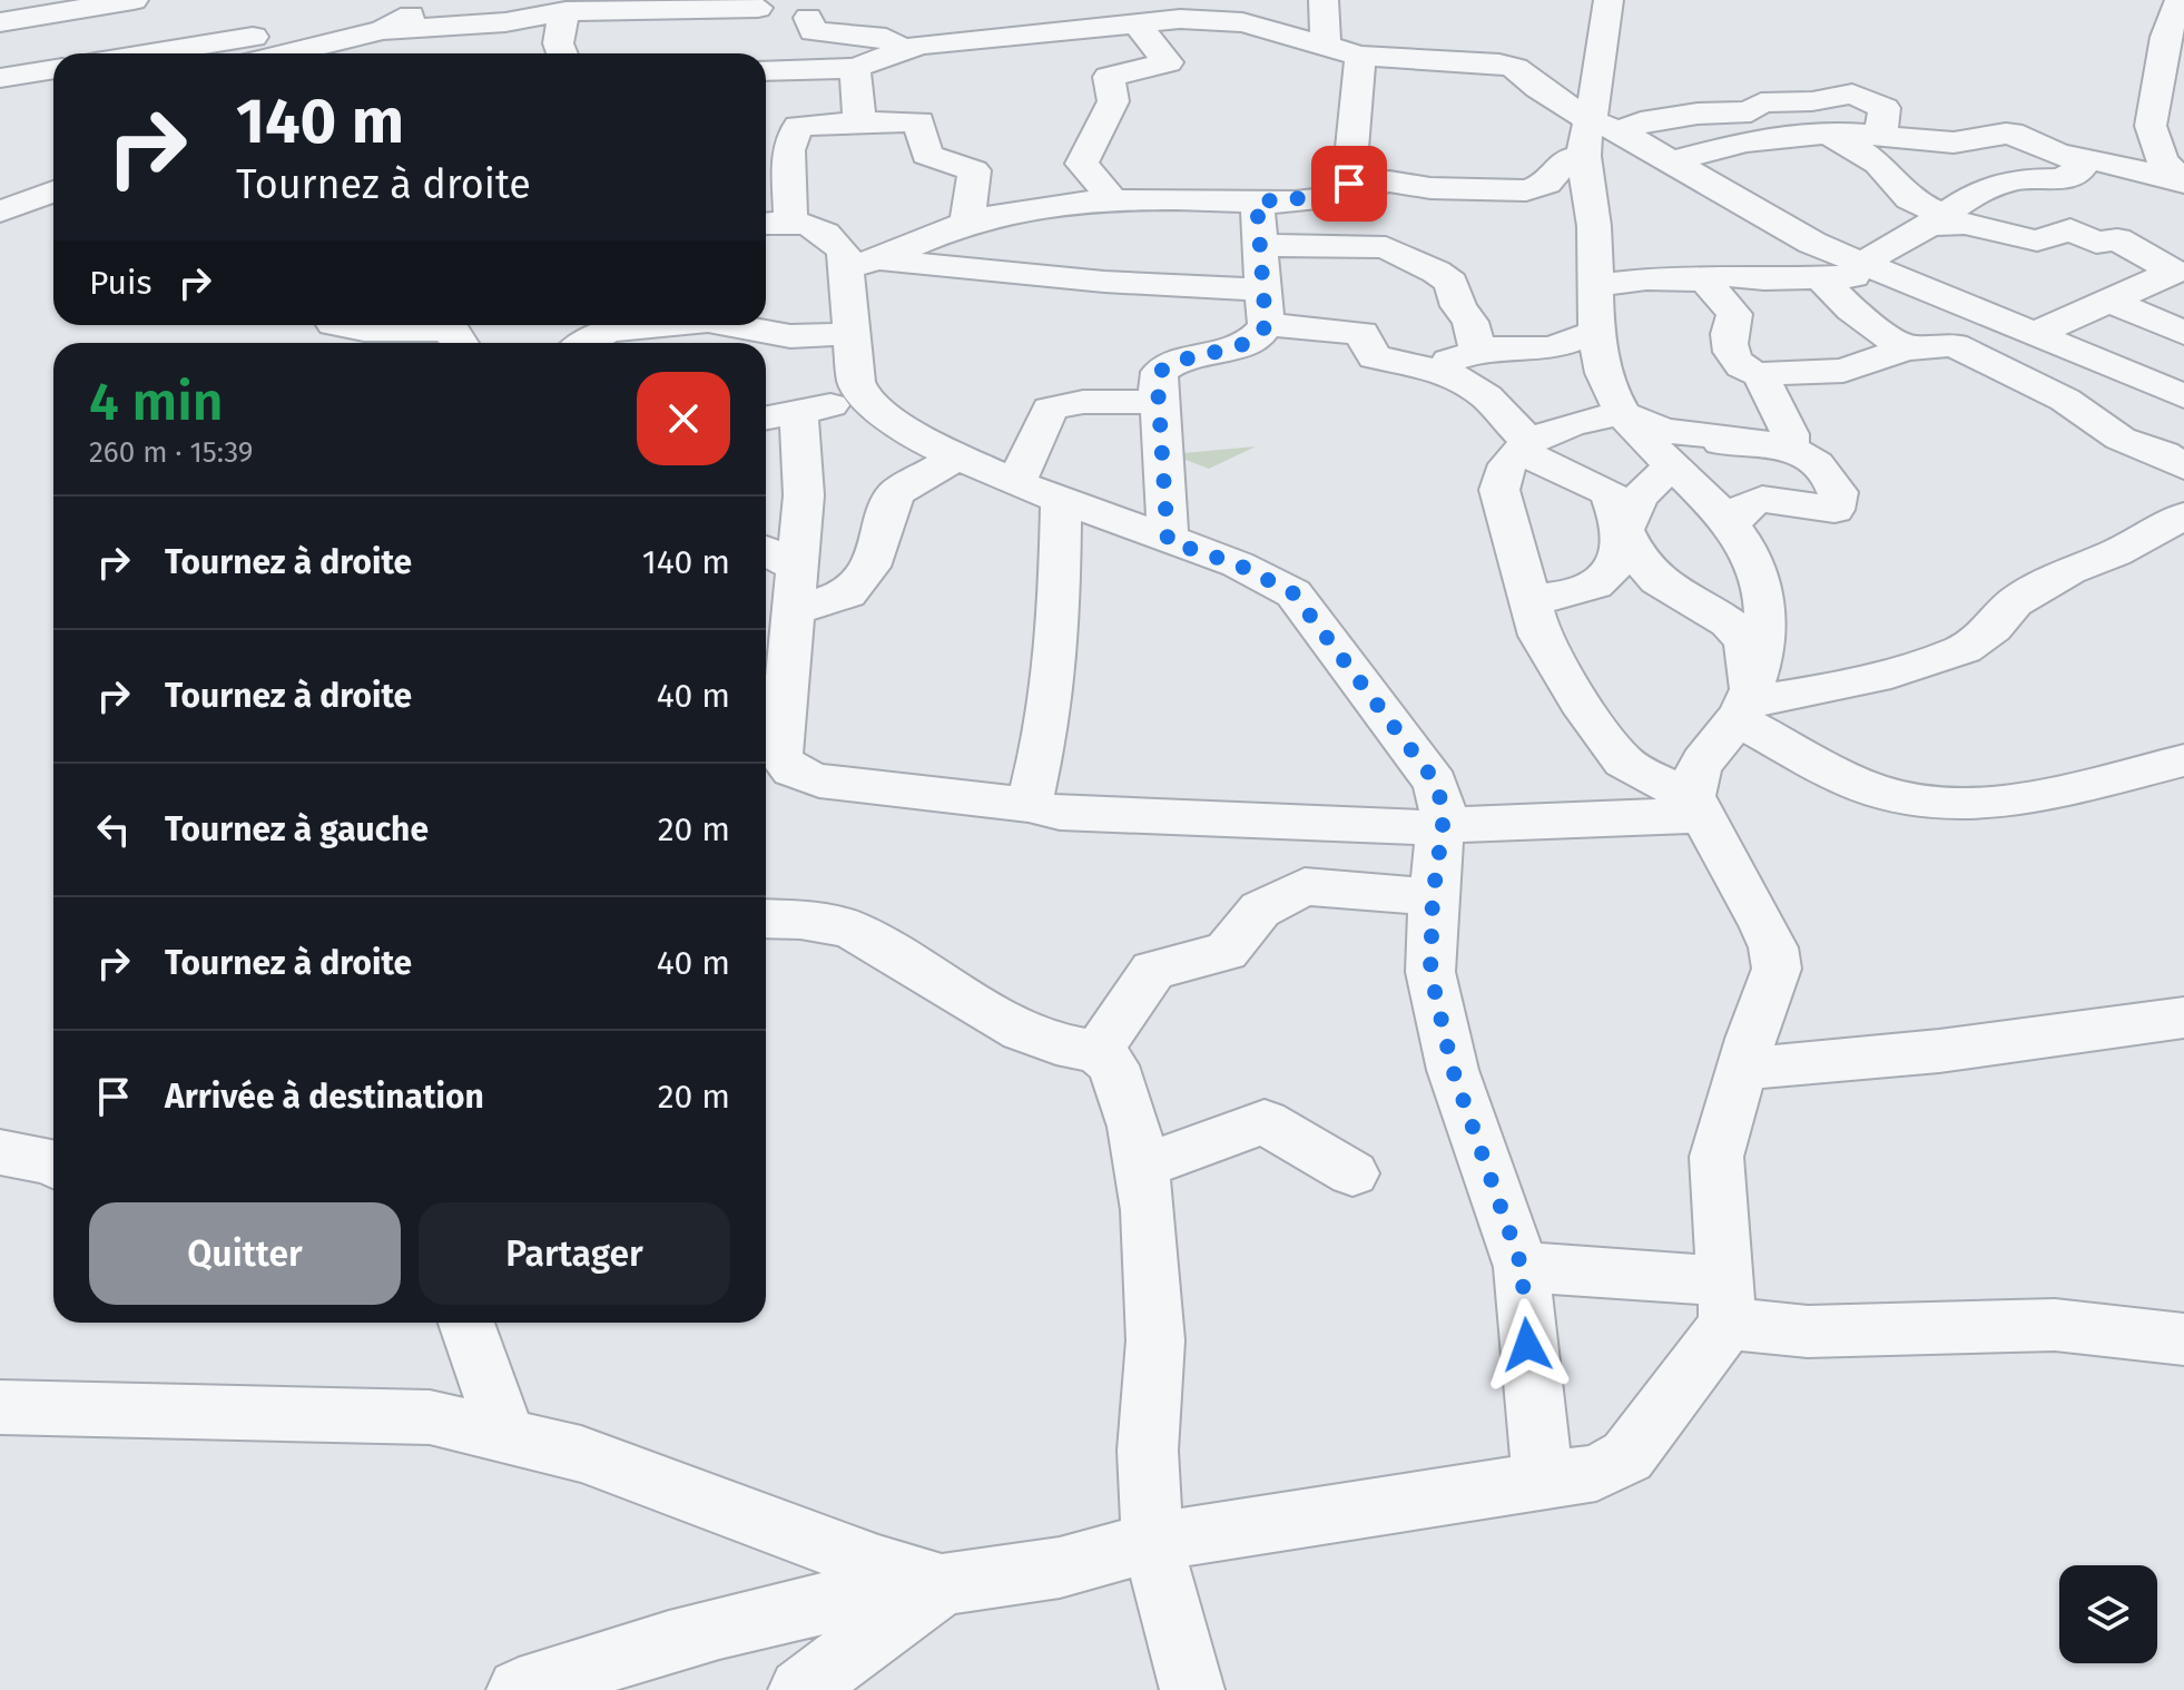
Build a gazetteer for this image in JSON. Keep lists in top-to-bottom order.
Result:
{
  "page": {
    "turn": ["140 m", "Tournez à droite"],
    "then": "Puis",
    "heading": ["4 min", "260 m · 15:39"],
    "list": [
      {
        "name": "Tournez à droite",
        "value": "140 m"
      },
      {
        "name": "Tournez à droite",
        "value": "40 m"
      },
      {
        "name": "Tournez à gauche",
        "value": "20 m"
      },
      {
        "name": "Tournez à droite",
        "value": "40 m"
      },
      {
        "name": "Arrivée à destination",
        "value": "20 m"
      }
    ],
    "buttons": ["Quitter", "Partager"]
  }
}
